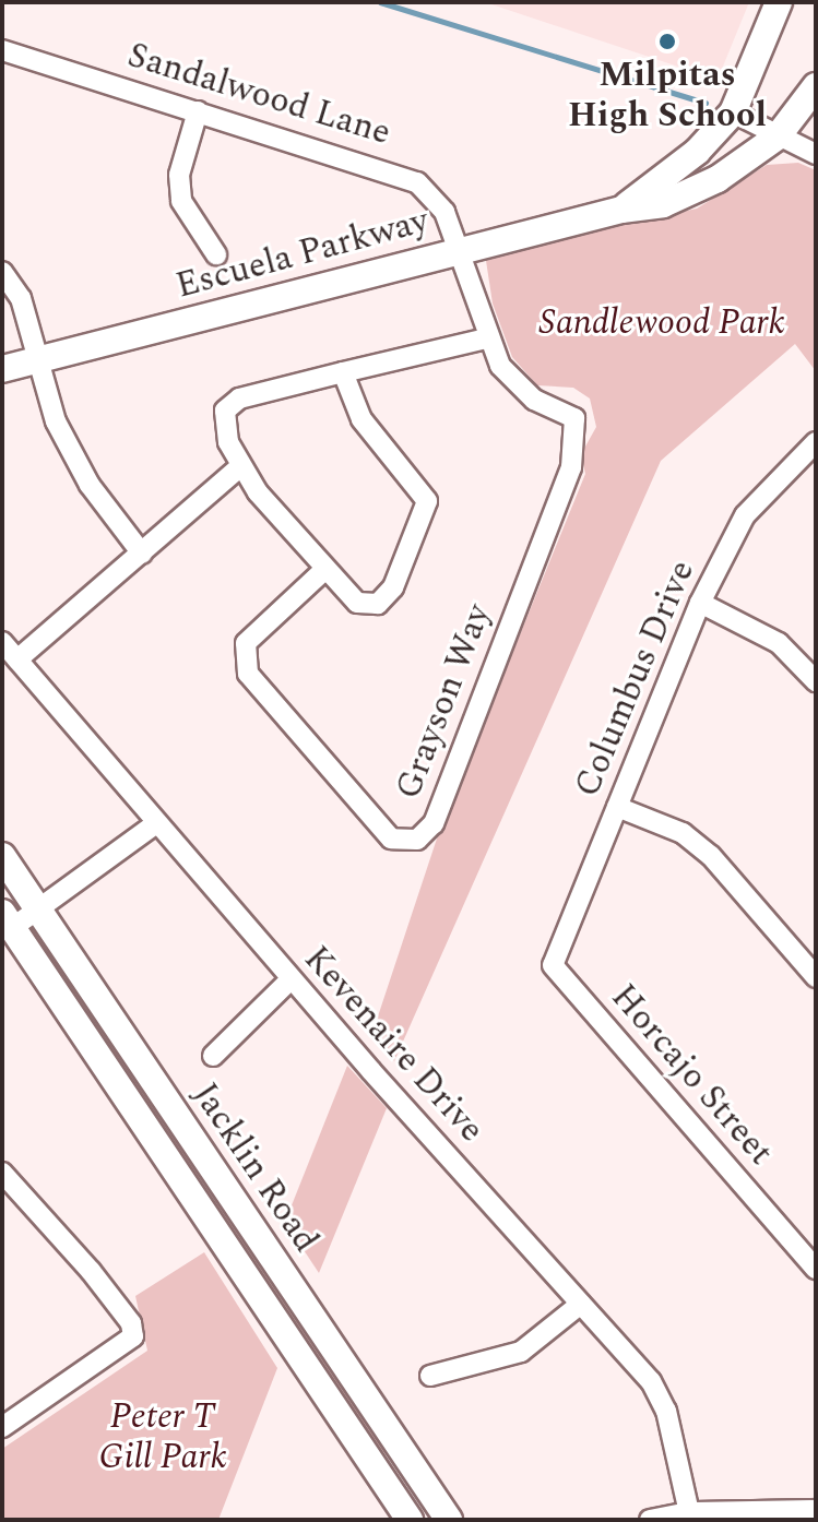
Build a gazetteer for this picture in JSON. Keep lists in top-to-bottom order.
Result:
{
  "streets": {
    "main road": ["Escuela Parkway", "Jacklin Road"],
    "street": [
      "Sandalwood Lane",
      "Columbus Drive",
      "Grayson Way",
      "Kevenaire Drive",
      "Horcajo Street"
    ]
  },
  "crossings": [
    ["Sandalwood Lane", "Escuela Parkway"],
    ["Sandalwood Lane", "Grayson Way"],
    ["Columbus Drive", "Horcajo Street"]
  ],
  "parks": ["Sandlewood Park", "Peter T Gill Park"],
  "places": ["Milpitas High School"]
}
